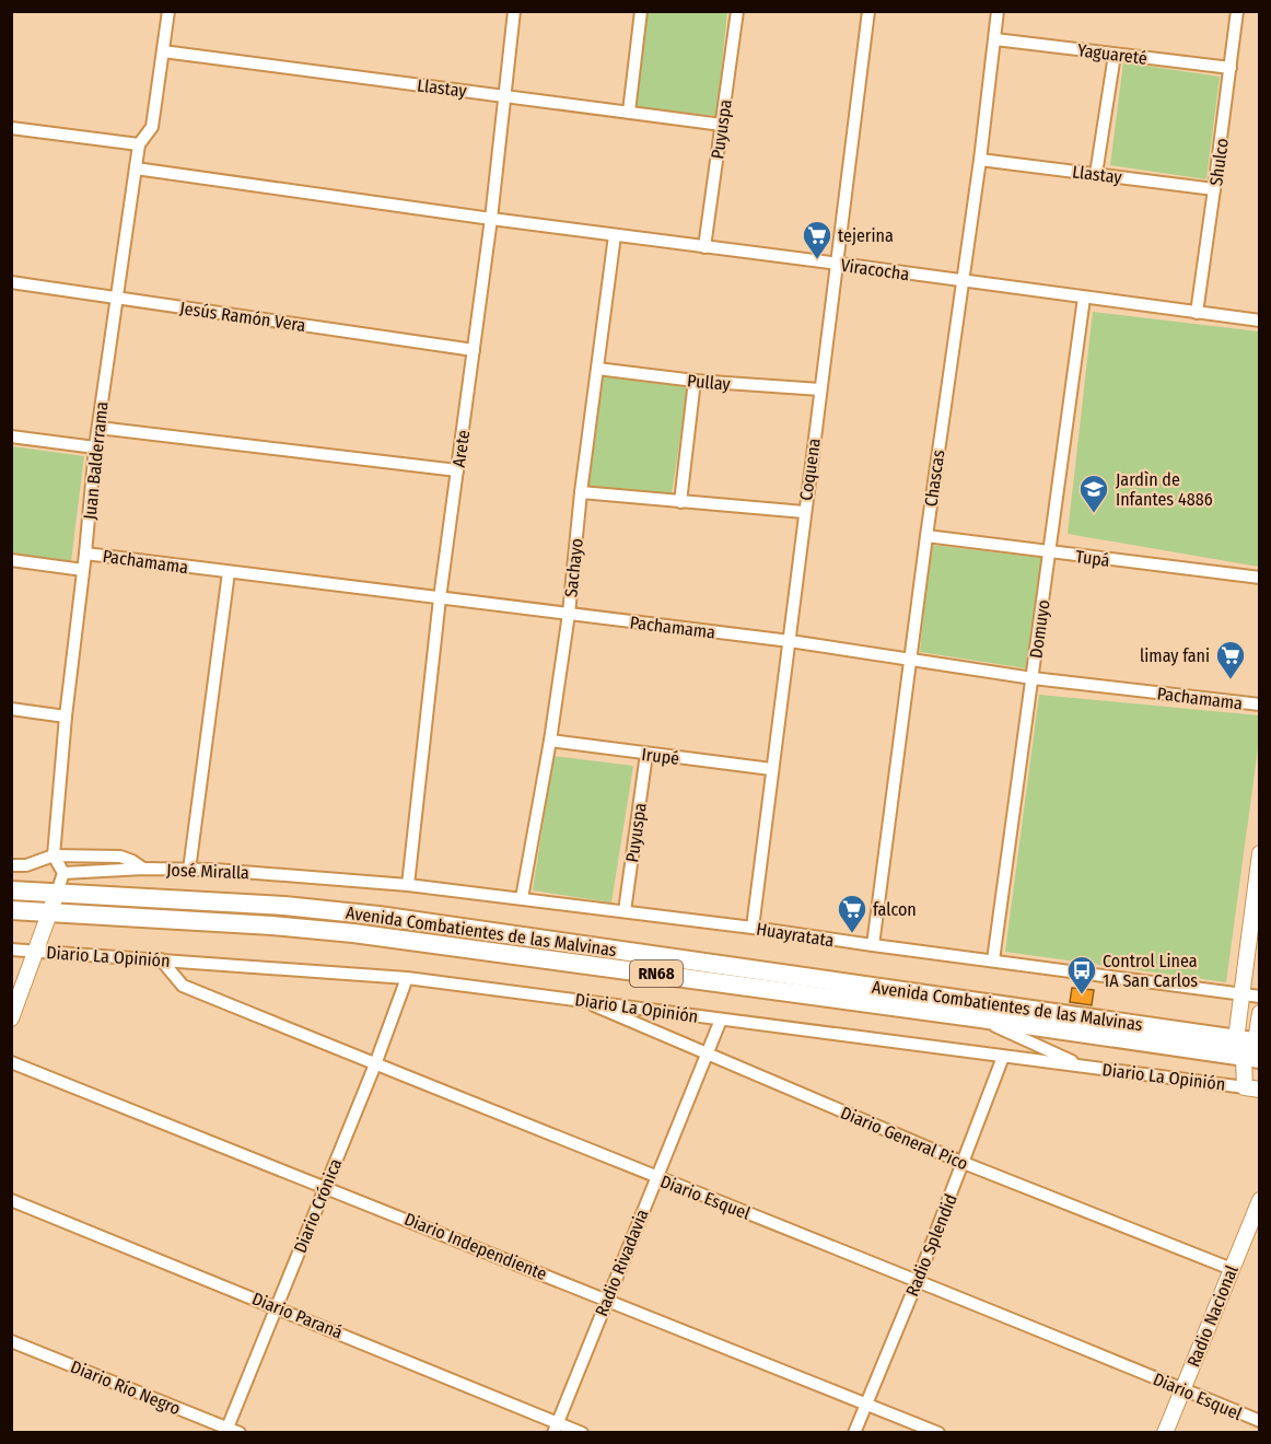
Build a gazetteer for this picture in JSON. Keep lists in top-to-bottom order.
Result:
{
  "streets": {
    "main road": ["Avenida Combatientes de las Malvinas", "RN68"],
    "street": [
      "Yaguareté",
      "Llastay",
      "Puyuspa",
      "Shulco",
      "Viracocha",
      "Jesús Ramón Vera",
      "Pullay",
      "Arete",
      "Juan Balderrama",
      "Coquena",
      "Chascas",
      "Tupá",
      "Pachamama",
      "Sachayo",
      "Domuyo",
      "Irupé",
      "José Miralla",
      "Huayratata",
      "Diario La Opinión",
      "Diario General Pico",
      "Diario Esquel",
      "Diario Crónica",
      "Radio Splendid",
      "Diario Independiente",
      "Radio Rivadavia",
      "Diario Paraná",
      "Radio Nacional",
      "Diario Río Negro"
    ]
  },
  "crossings": [
    ["Yaguareté", "Shulco"],
    ["Yaguareté", "Chascas"],
    ["Llastay", "Puyuspa"],
    ["Llastay", "Shulco"],
    ["Llastay", "Arete"],
    ["Llastay", "Juan Balderrama"],
    ["Llastay", "Chascas"],
    ["Puyuspa", "Viracocha"],
    ["Puyuspa", "Irupé"],
    ["Puyuspa", "Huayratata"],
    ["Shulco", "Viracocha"],
    ["Viracocha", "Arete"],
    ["Viracocha", "Juan Balderrama"],
    ["Viracocha", "Coquena"],
    ["Viracocha", "Chascas"],
    ["Viracocha", "Sachayo"],
    ["Viracocha", "Domuyo"],
    ["Jesús Ramón Vera", "Arete"],
    ["Jesús Ramón Vera", "Juan Balderrama"],
    ["Pullay", "Coquena"],
    ["Pullay", "Sachayo"],
    ["Arete", "Pachamama"],
    ["Arete", "José Miralla"],
    ["Arete", "Huayratata"],
    ["Juan Balderrama", "Pachamama"],
    ["Juan Balderrama", "José Miralla"],
    ["Coquena", "Pachamama"],
    ["Coquena", "Irupé"],
    ["Coquena", "Huayratata"],
    ["Chascas", "Tupá"],
    ["Chascas", "Pachamama"],
    ["Chascas", "Huayratata"],
    ["Tupá", "Domuyo"],
    ["Pachamama", "Sachayo"],
    ["Pachamama", "Domuyo"],
    ["Sachayo", "Irupé"],
    ["Sachayo", "Huayratata"],
    ["Domuyo", "Huayratata"],
    ["José Miralla", "Huayratata"],
    ["Diario La Opinión", "Diario General Pico"],
    ["Diario La Opinión", "Diario Esquel"],
    ["Diario La Opinión", "Diario Crónica"],
    ["Diario La Opinión", "Radio Splendid"],
    ["Diario La Opinión", "Radio Rivadavia"],
    ["Diario General Pico", "Radio Splendid"],
    ["Diario General Pico", "Radio Rivadavia"],
    ["Diario General Pico", "Radio Nacional"],
    ["Diario Esquel", "Diario Crónica"],
    ["Diario Esquel", "Radio Splendid"],
    ["Diario Esquel", "Radio Rivadavia"],
    ["Diario Esquel", "Radio Nacional"],
    ["Diario Crónica", "Diario Independiente"],
    ["Diario Crónica", "Diario Paraná"],
    ["Diario Crónica", "Diario Río Negro"],
    ["Radio Splendid", "Diario Independiente"],
    ["Diario Independiente", "Radio Rivadavia"],
    ["Radio Rivadavia", "Diario Paraná"]
  ],
  "places": {
    "supermarket": ["tejerina", "limay fani", "falcon"],
    "school or university": ["Jardìn de Infantes 4886"],
    "bus stop": ["Control Linea 1A San Carlos"]
  }
}
